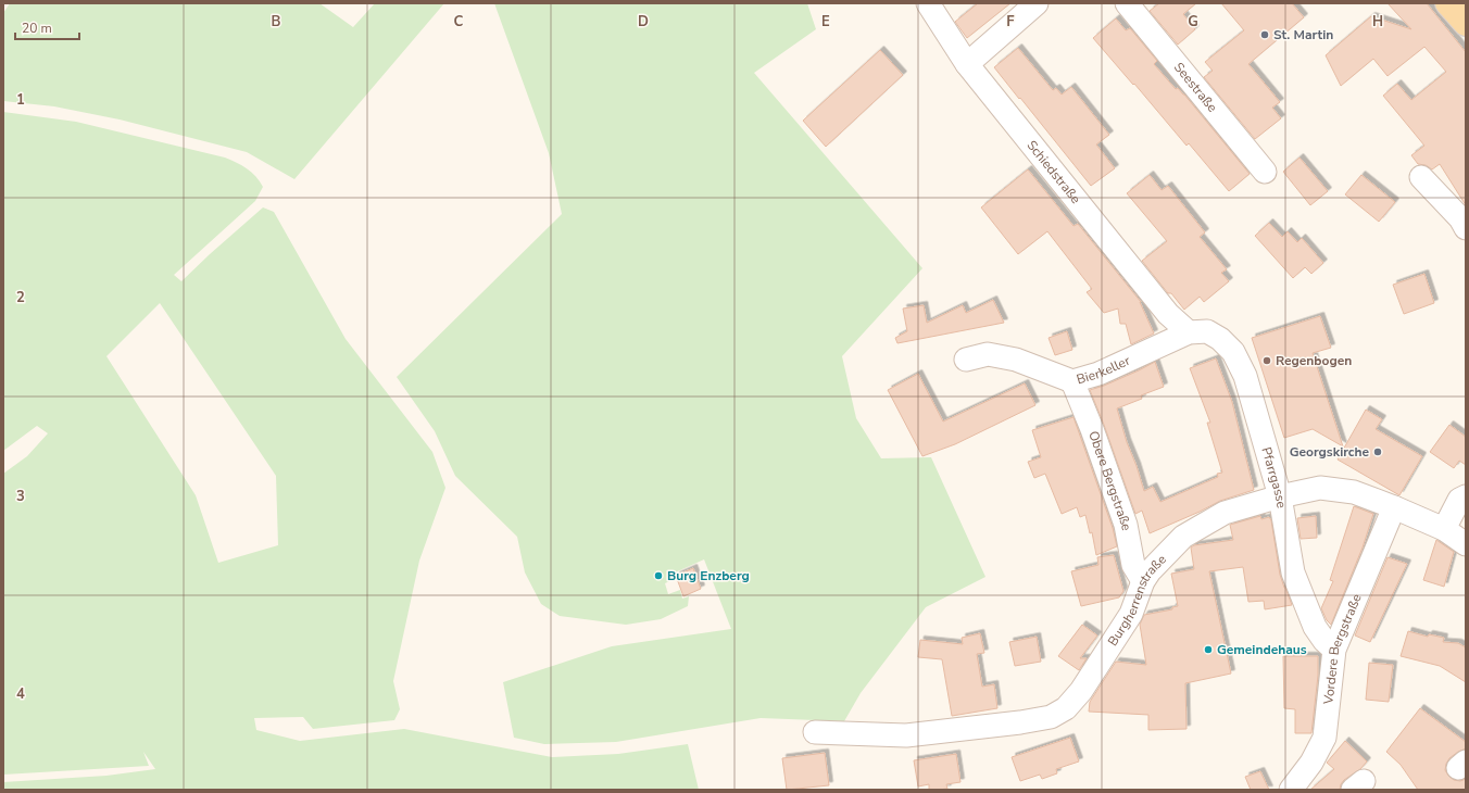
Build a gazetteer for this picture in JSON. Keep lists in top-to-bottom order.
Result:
{
  "streets": {
    "street": [
      "Seestraße",
      "Schiedstraße",
      "Bierkeller",
      "Pfarrgasse",
      "Obere Bergstraße",
      "Burgherrenstraße",
      "Vordere Bergstraße"
    ]
  },
  "crossings": [
    ["Schiedstraße", "Bierkeller"],
    ["Schiedstraße", "Pfarrgasse"],
    ["Bierkeller", "Pfarrgasse"],
    ["Bierkeller", "Obere Bergstraße"],
    ["Pfarrgasse", "Burgherrenstraße"],
    ["Pfarrgasse", "Vordere Bergstraße"],
    ["Obere Bergstraße", "Burgherrenstraße"],
    ["Burgherrenstraße", "Vordere Bergstraße"]
  ],
  "places": [
    "St. Martin",
    "Regenbogen",
    "Georgskirche",
    "Burg Enzberg",
    "Gemeindehaus"
  ],
  "scale_bar": "20 m",
  "grid": {
    "columns": [
      "B",
      "C",
      "D",
      "E",
      "F",
      "G",
      "H"
    ],
    "rows": [
      "1",
      "2",
      "3",
      "4"
    ]
  }
}
